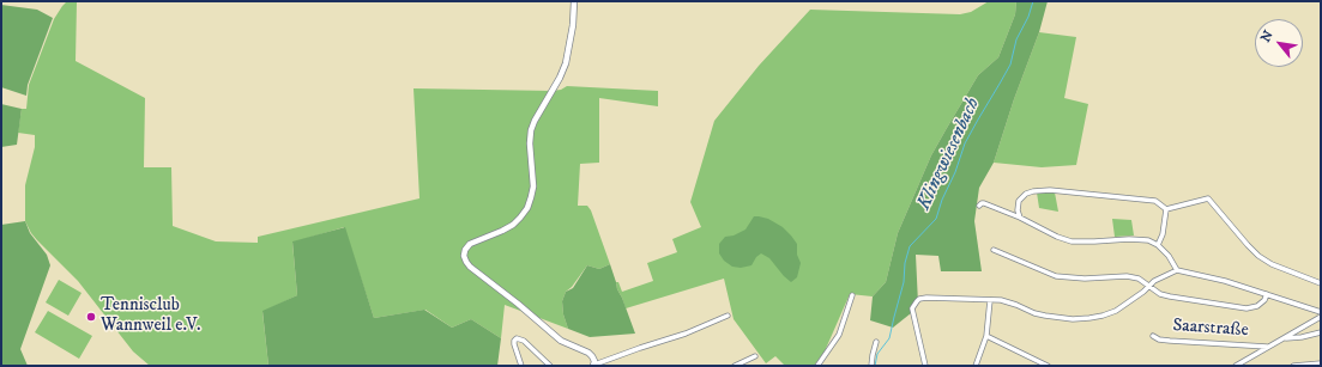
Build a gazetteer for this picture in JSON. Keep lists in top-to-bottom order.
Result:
{
  "streets": {
    "street": ["Saarstraße"]
  },
  "water": ["Klingwiesenbach"],
  "places": ["Tennisclub Wannweil e.V."],
  "north": "top left"
}
